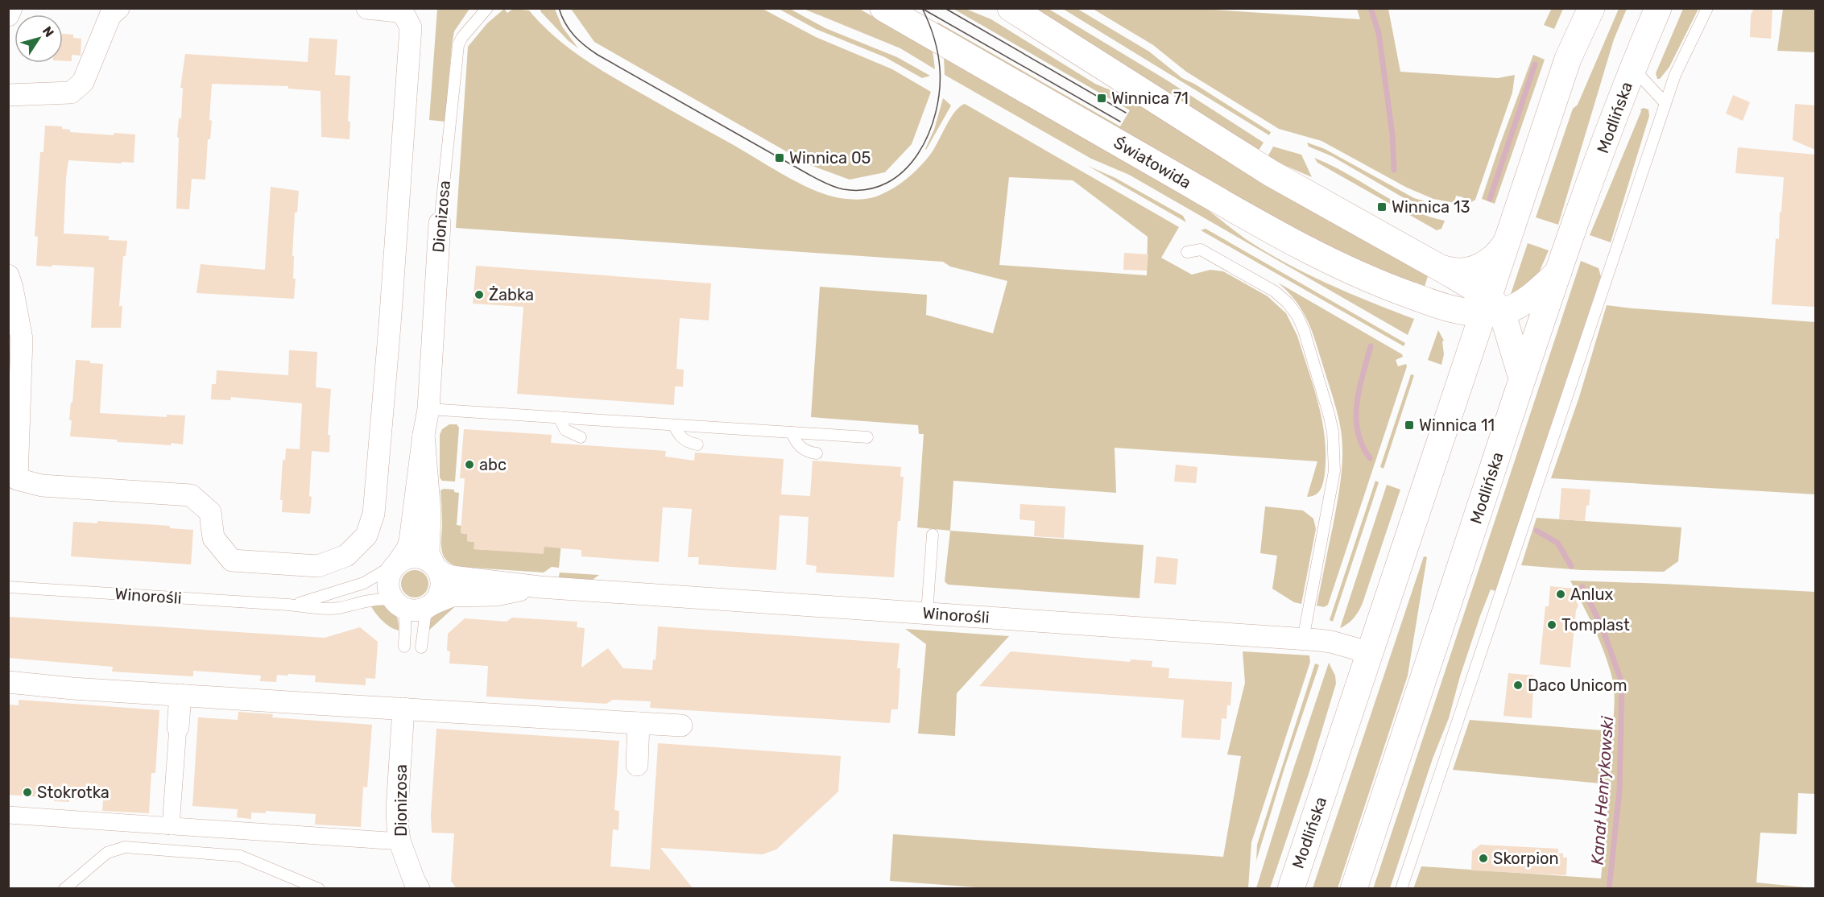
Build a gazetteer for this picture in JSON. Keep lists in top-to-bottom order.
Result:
{
  "streets": {
    "main road": ["Modlińska", "Światowida"],
    "street": ["Dionizosa", "Winorośli"]
  },
  "crossings": [
    ["Modlińska", "Światowida"],
    ["Modlińska", "Winorośli"],
    ["Dionizosa", "Winorośli"]
  ],
  "water": ["Kanał Henrykowski"],
  "places": {
    "transit": [
      "Winnica 71",
      "Winnica 05",
      "Winnica 13",
      "Winnica 11"
    ],
    "other": [
      "Żabka",
      "abc",
      "Anlux",
      "Tomplast",
      "Daco Unicom",
      "Stokrotka",
      "Skorpion"
    ]
  },
  "north": "top right"
}
